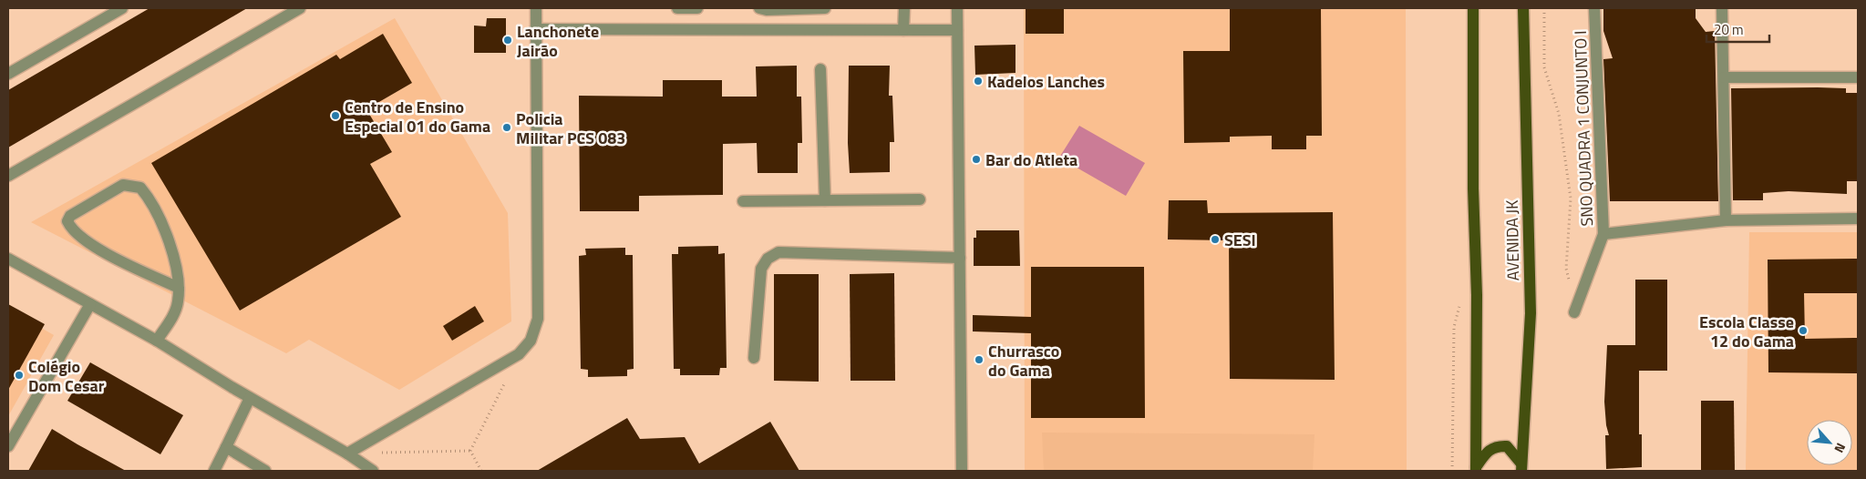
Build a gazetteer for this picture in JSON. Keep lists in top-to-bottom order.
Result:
{
  "streets": {
    "main road": ["AVENIDA JK"],
    "street": ["SNO QUADRA 1 CONJUNTO I"]
  },
  "places": [
    "Lanchonete Jairão",
    "Kadelos Lanches",
    "Centro de Ensino Especial 01 do Gama",
    "Policia Militar PCS 083",
    "Bar do Atleta",
    "SESI",
    "Escola Classe 12 do Gama",
    "Churrasco do Gama",
    "Colégio Dom Cesar"
  ],
  "scale_bar": "20 m",
  "north": "bottom right"
}
